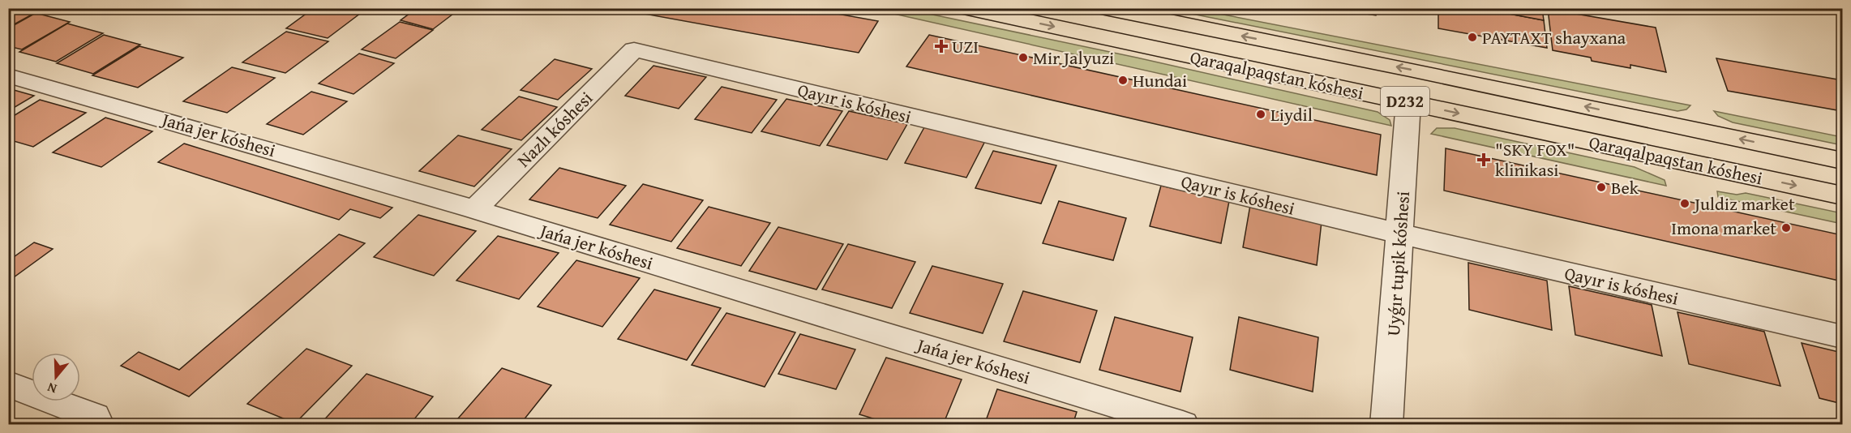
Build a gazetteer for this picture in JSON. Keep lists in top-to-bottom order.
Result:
{
  "streets": {
    "main road": ["Qaraqalpaqstan kóshesi", "D232"],
    "street": [
      "Qayır is kóshesi",
      "Nazlı kóshesi",
      "Jańa jer kóshesi",
      "Uyǵır tupik kóshesi"
    ]
  },
  "crossings": [
    ["Qaraqalpaqstan kóshesi", "Uyǵır tupik kóshesi"],
    ["Qayır is kóshesi", "Nazlı kóshesi"],
    ["Qayır is kóshesi", "Uyǵır tupik kóshesi"],
    ["Nazlı kóshesi", "Jańa jer kóshesi"]
  ],
  "places": {
    "other": [
      "PAYTAXT shayxana",
      "Mir Jalyuzi",
      "Hundai",
      "Liydil",
      "Bek",
      "Juldiz market",
      "Imona market"
    ],
    "health": ["UZI", "\"SKY FOX\" klinikasi"]
  },
  "north": "bottom"
}
